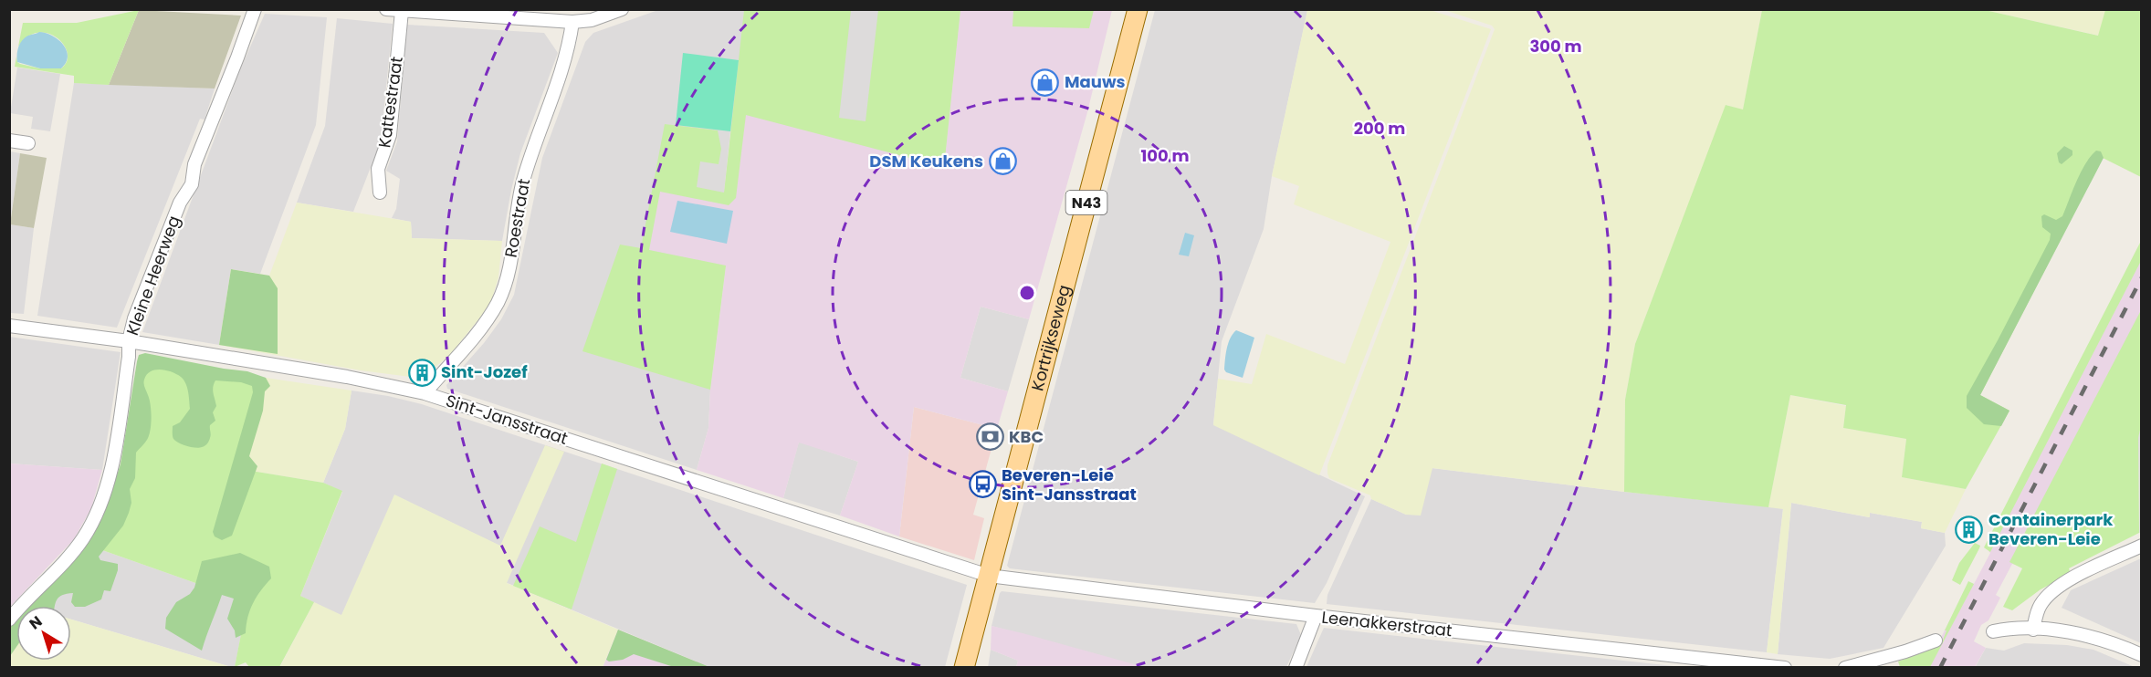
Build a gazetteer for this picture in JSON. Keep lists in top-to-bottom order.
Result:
{
  "streets": {
    "main road": ["N43", "Kortrijkseweg"],
    "street": [
      "Kattestraat",
      "Roestraat",
      "Kleine Heerweg",
      "Sint-Jansstraat",
      "Leenakkerstraat"
    ]
  },
  "crossings": [
    ["Roestraat", "Sint-Jansstraat"],
    ["Kleine Heerweg", "Sint-Jansstraat"],
    ["Kortrijkseweg", "Sint-Jansstraat"],
    ["Kortrijkseweg", "Leenakkerstraat"],
    ["Sint-Jansstraat", "Leenakkerstraat"]
  ],
  "places": {
    "shop": ["Mauws", "DSM Keukens"],
    "building": ["Sint-Jozef", "Containerpark Beveren-Leie"],
    "bank": ["KBC"],
    "bus stop": ["Beveren-Leie Sint-Jansstraat"]
  },
  "north": "top left",
  "rings": ["300 m", "200 m", "100 m"]
}
